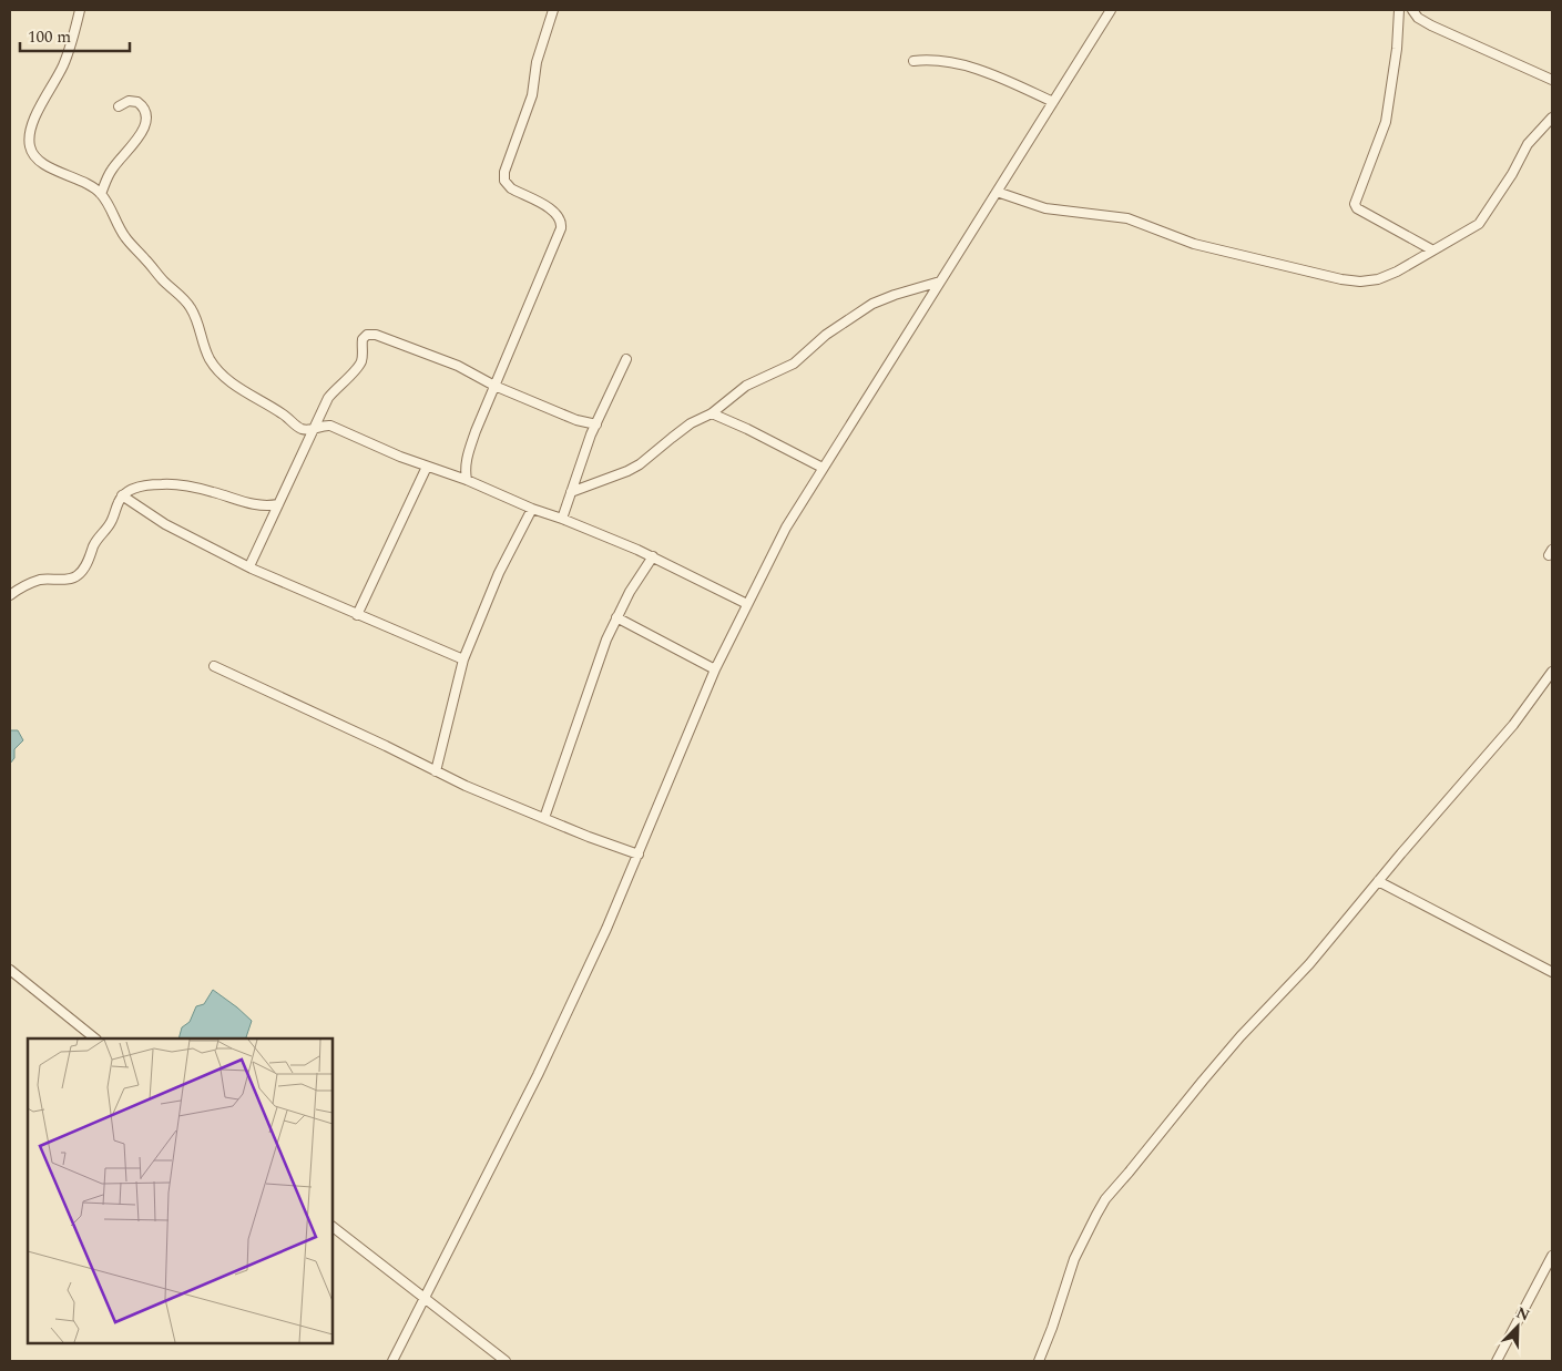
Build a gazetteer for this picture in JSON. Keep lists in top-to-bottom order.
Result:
{
  "scale_bar": "100 m",
  "north": "top right"
}
